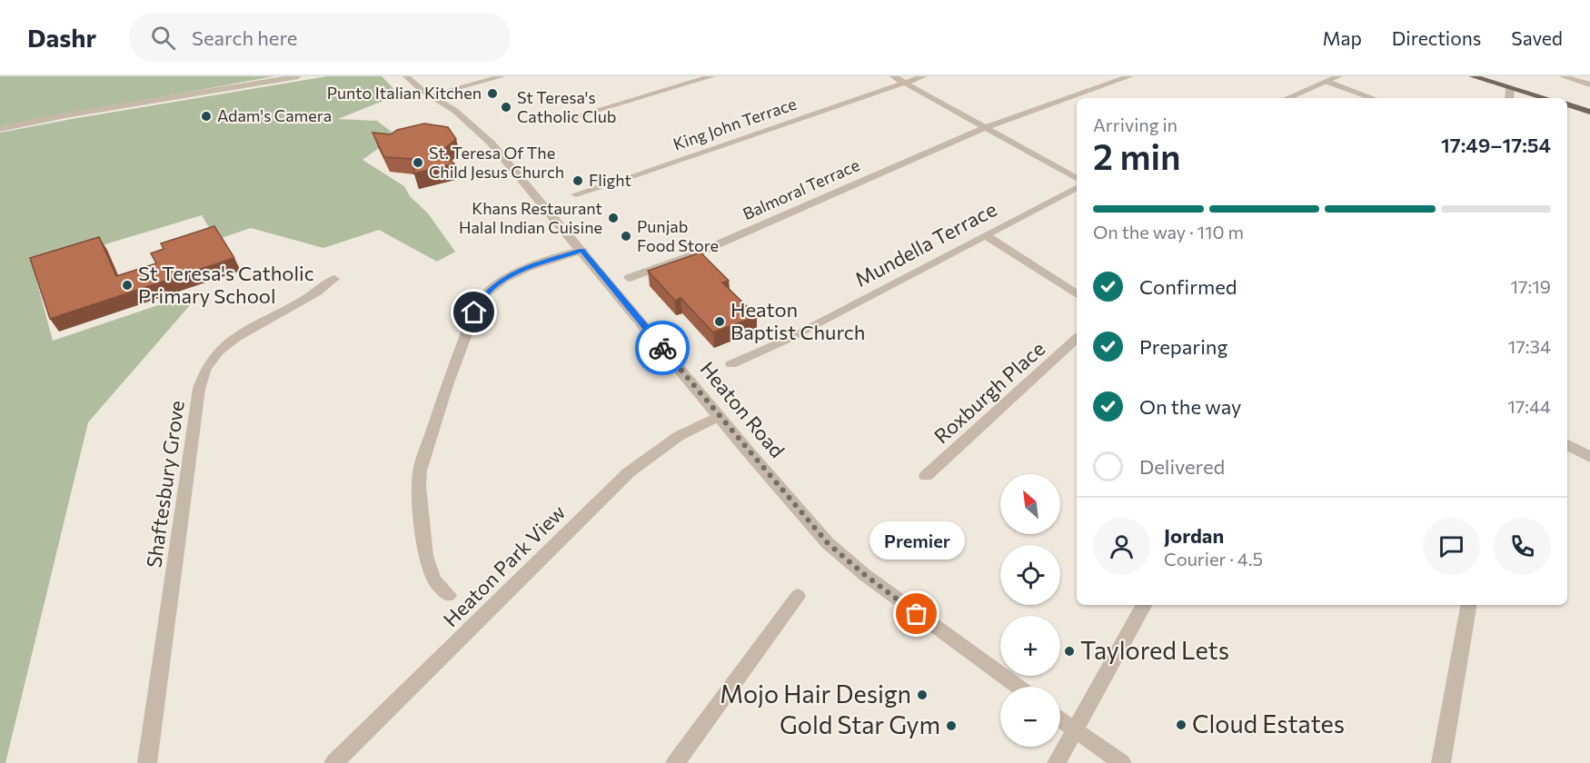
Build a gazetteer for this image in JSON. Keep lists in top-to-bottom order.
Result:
{
  "streets": {
    "street": [
      "King John Terrace",
      "Balmoral Terrace",
      "Mundella Terrace",
      "Roxburgh Place",
      "Heaton Road",
      "Shaftesbury Grove",
      "Heaton Park View"
    ]
  },
  "crossings": [
    ["Heaton Road", "Heaton Park View"]
  ],
  "places": [
    "Punto Italian Kitchen",
    "St Teresa's Catholic Club",
    "Adam's Camera",
    "St. Teresa Of The Child Jesus Church",
    "Flight",
    "Khans Restaurant Halal Indian Cuisine",
    "Punjab Food Store",
    "St Teresa's Catholic Primary School",
    "Heaton Baptist Church",
    "Premier",
    "Taylored Lets",
    "Mojo Hair Design",
    "Cloud Estates",
    "Gold Star Gym"
  ],
  "north": "top left",
  "page": {
    "header": "Dashr",
    "search": "Search here",
    "nav": ["Map", "Directions", "Saved"],
    "heading": ["2 min", "Arriving in", "17:49–17:54"],
    "panel": ["Jordan", "Courier · 4.5"],
    "bar": "On the way · 110 m",
    "list": [
      ["Confirmed", "17:19"],
      ["Preparing", "17:34"],
      ["On the way", "17:44"],
      "Delivered"
    ],
    "map_buttons": ["+", "−"],
    "bubble": "Premier"
  }
}
